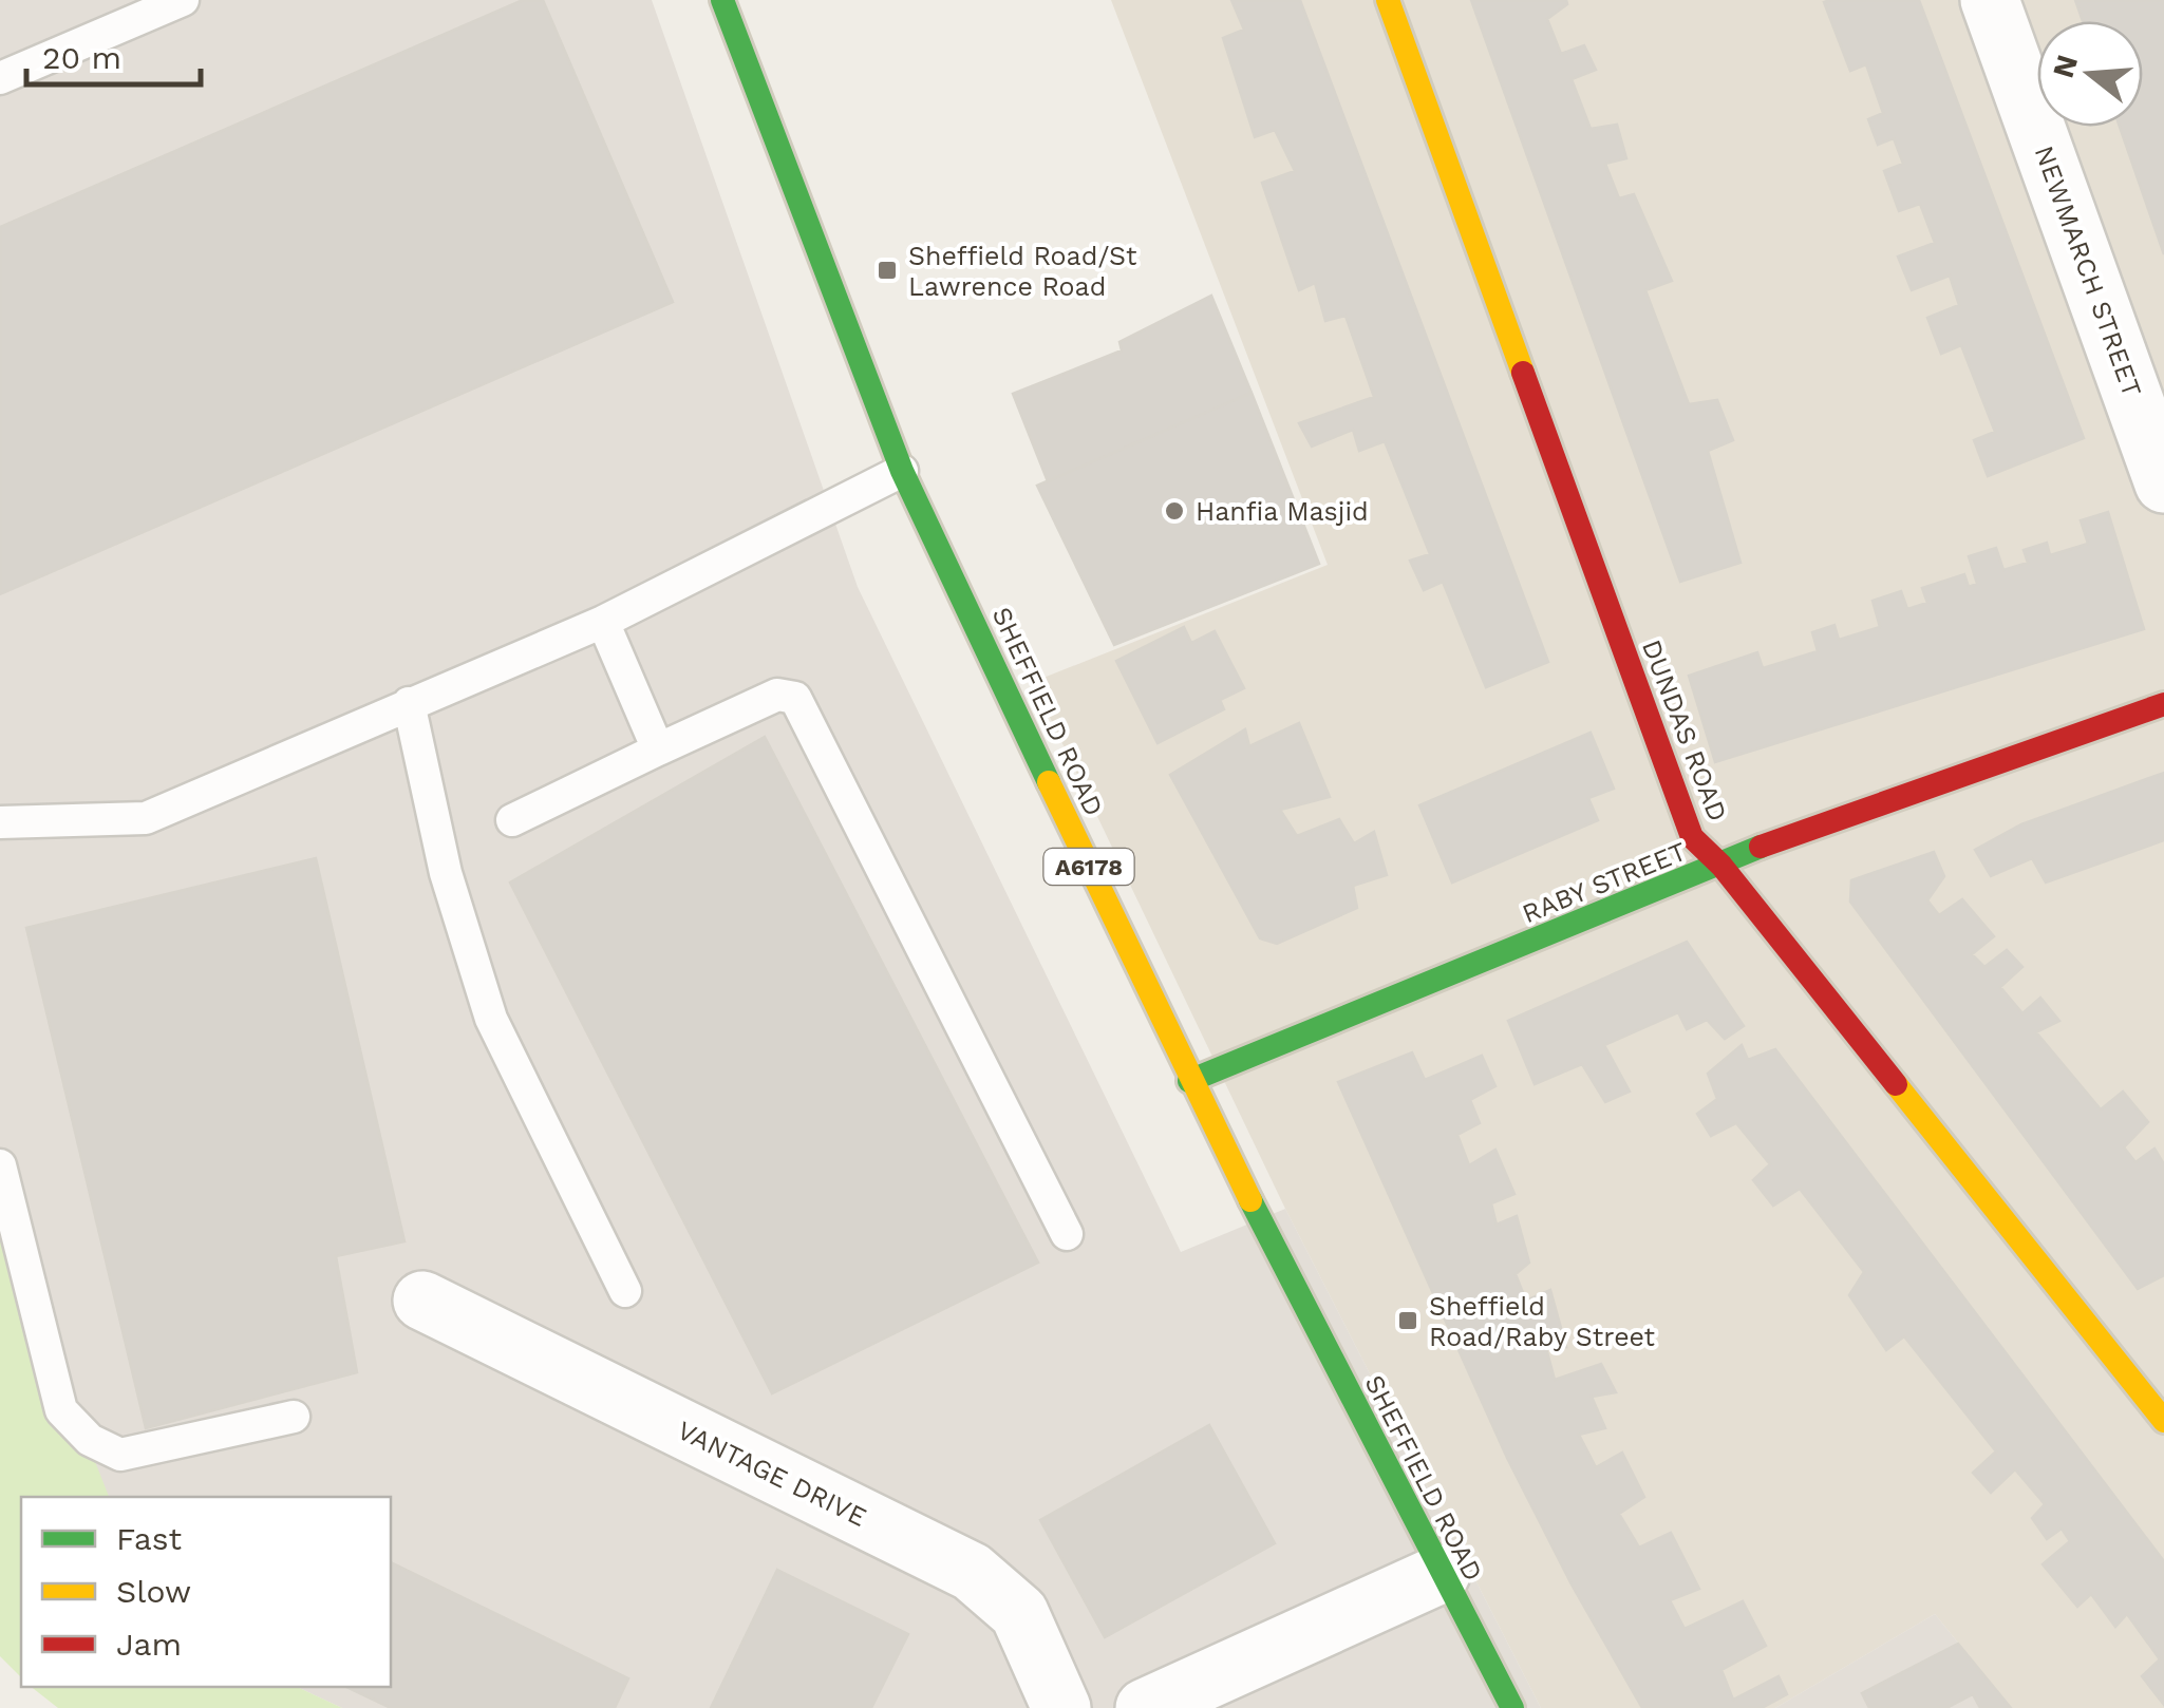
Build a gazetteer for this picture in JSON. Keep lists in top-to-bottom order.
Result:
{
  "streets": {
    "street": [
      "NEWMARCH STREET",
      "SHEFFIELD ROAD",
      "DUNDAS ROAD",
      "A6178",
      "RABY STREET",
      "VANTAGE DRIVE"
    ]
  },
  "crossings": [
    ["SHEFFIELD ROAD", "RABY STREET"],
    ["DUNDAS ROAD", "RABY STREET"]
  ],
  "places": {
    "transit": ["Sheffield Road/St Lawrence Road", "Sheffield Road/Raby Street"],
    "other": ["Hanfia Masjid"]
  },
  "legend": ["Fast", "Slow", "Jam"],
  "scale_bar": "20 m",
  "north": "left"
}
